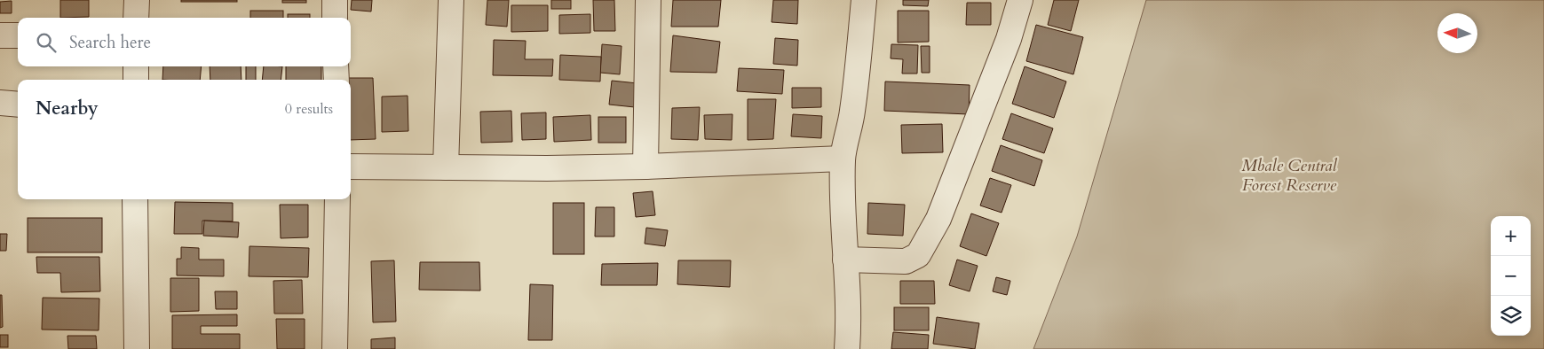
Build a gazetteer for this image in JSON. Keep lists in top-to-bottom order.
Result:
{
  "parks": ["Mbale Central Forest Reserve"],
  "north": "left",
  "page": {
    "search": "Search here",
    "heading": ["Nearby", "0 results"],
    "map_buttons": ["+", "−"]
  }
}
